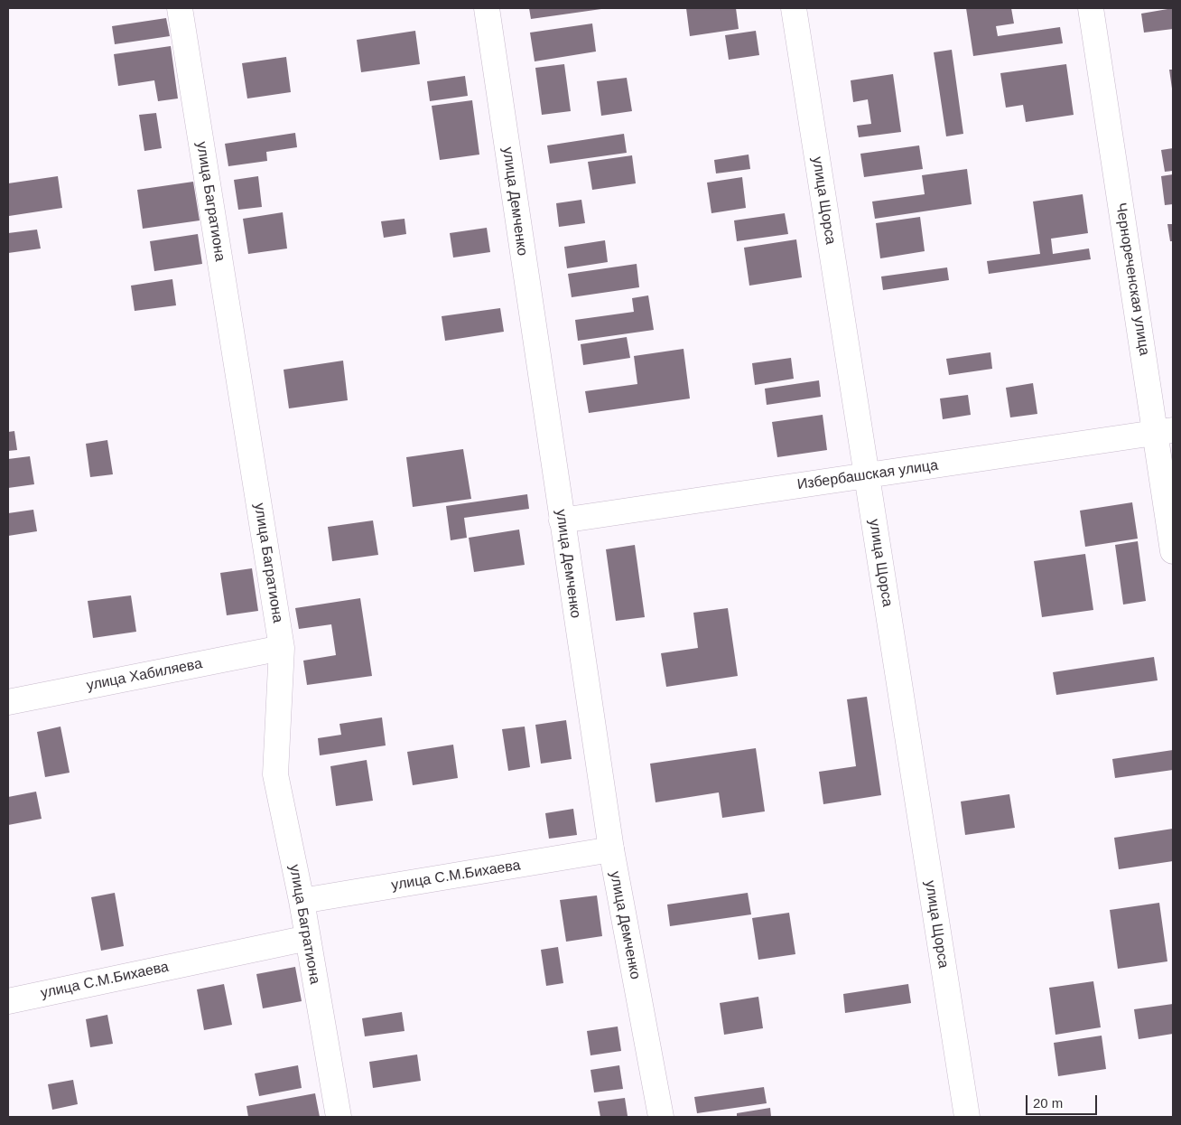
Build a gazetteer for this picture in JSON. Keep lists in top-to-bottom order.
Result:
{
  "streets": {
    "street": [
      "улица Щорса",
      "улица Багратиона",
      "улица Демченко",
      "Чернореченская улица",
      "Избербашская улица",
      "улица Хабиляева",
      "улица С.М.Бихаева"
    ]
  },
  "crossings": [
    ["улица Щорса", "Избербашская улица"],
    ["улица Багратиона", "улица Хабиляева"],
    ["улица Багратиона", "улица С.М.Бихаева"],
    ["улица Демченко", "Избербашская улица"],
    ["улица Демченко", "улица С.М.Бихаева"],
    ["Чернореченская улица", "Избербашская улица"]
  ],
  "scale_bar": "20 m"
}
